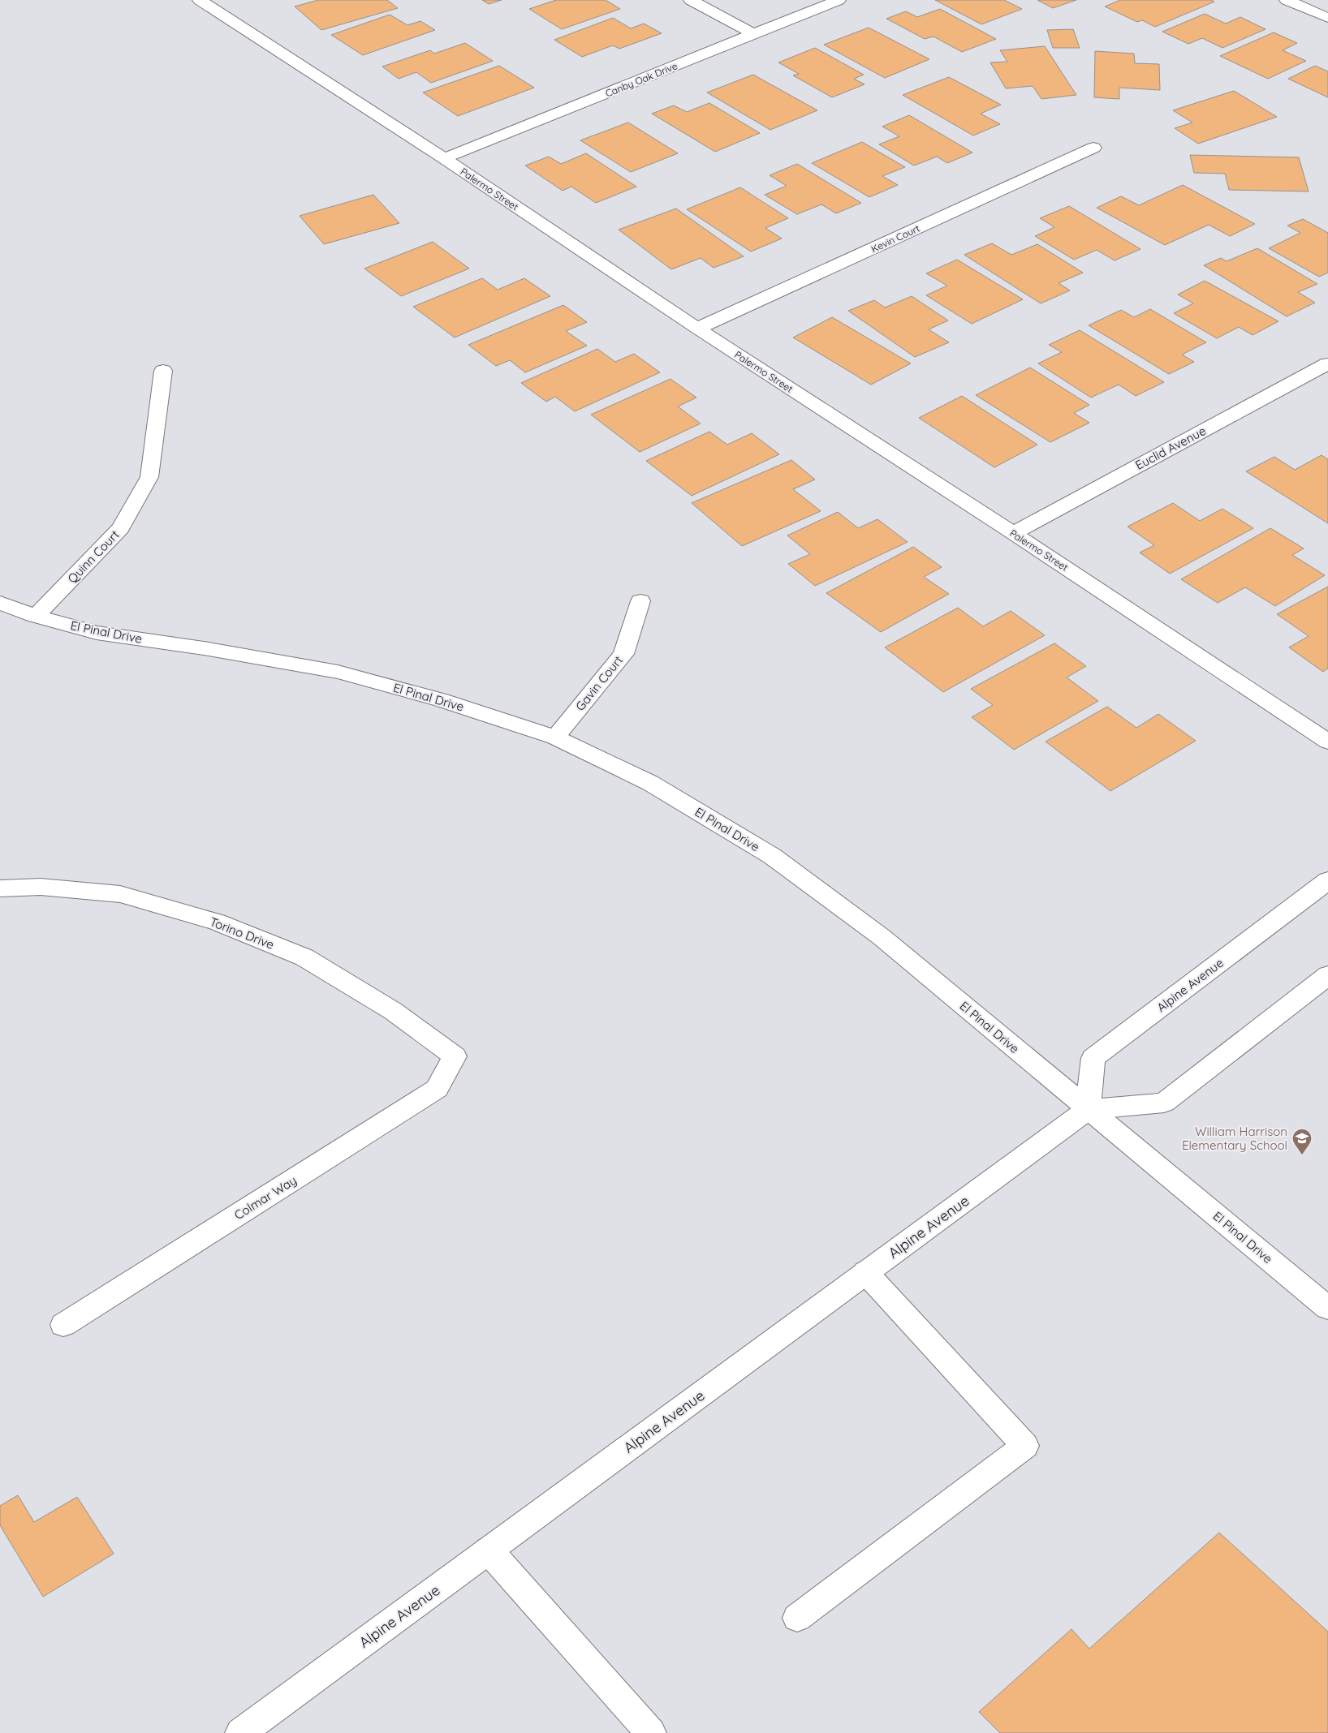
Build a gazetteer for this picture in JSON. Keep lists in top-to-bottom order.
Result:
{
  "streets": {
    "street": [
      "Canby Oak Drive",
      "Palermo Street",
      "Kevin Court",
      "Euclid Avenue",
      "Quinn Court",
      "El Pinal Drive",
      "Gavin Court",
      "Torino Drive",
      "Alpine Avenue",
      "Colmar Way"
    ]
  },
  "crossings": [
    ["Canby Oak Drive", "Palermo Street"],
    ["Palermo Street", "Kevin Court"],
    ["Palermo Street", "Euclid Avenue"],
    ["Quinn Court", "El Pinal Drive"],
    ["El Pinal Drive", "Gavin Court"],
    ["El Pinal Drive", "Alpine Avenue"],
    ["Torino Drive", "Colmar Way"]
  ],
  "places": {
    "school or university": ["William Harrison Elementary School"]
  }
}
